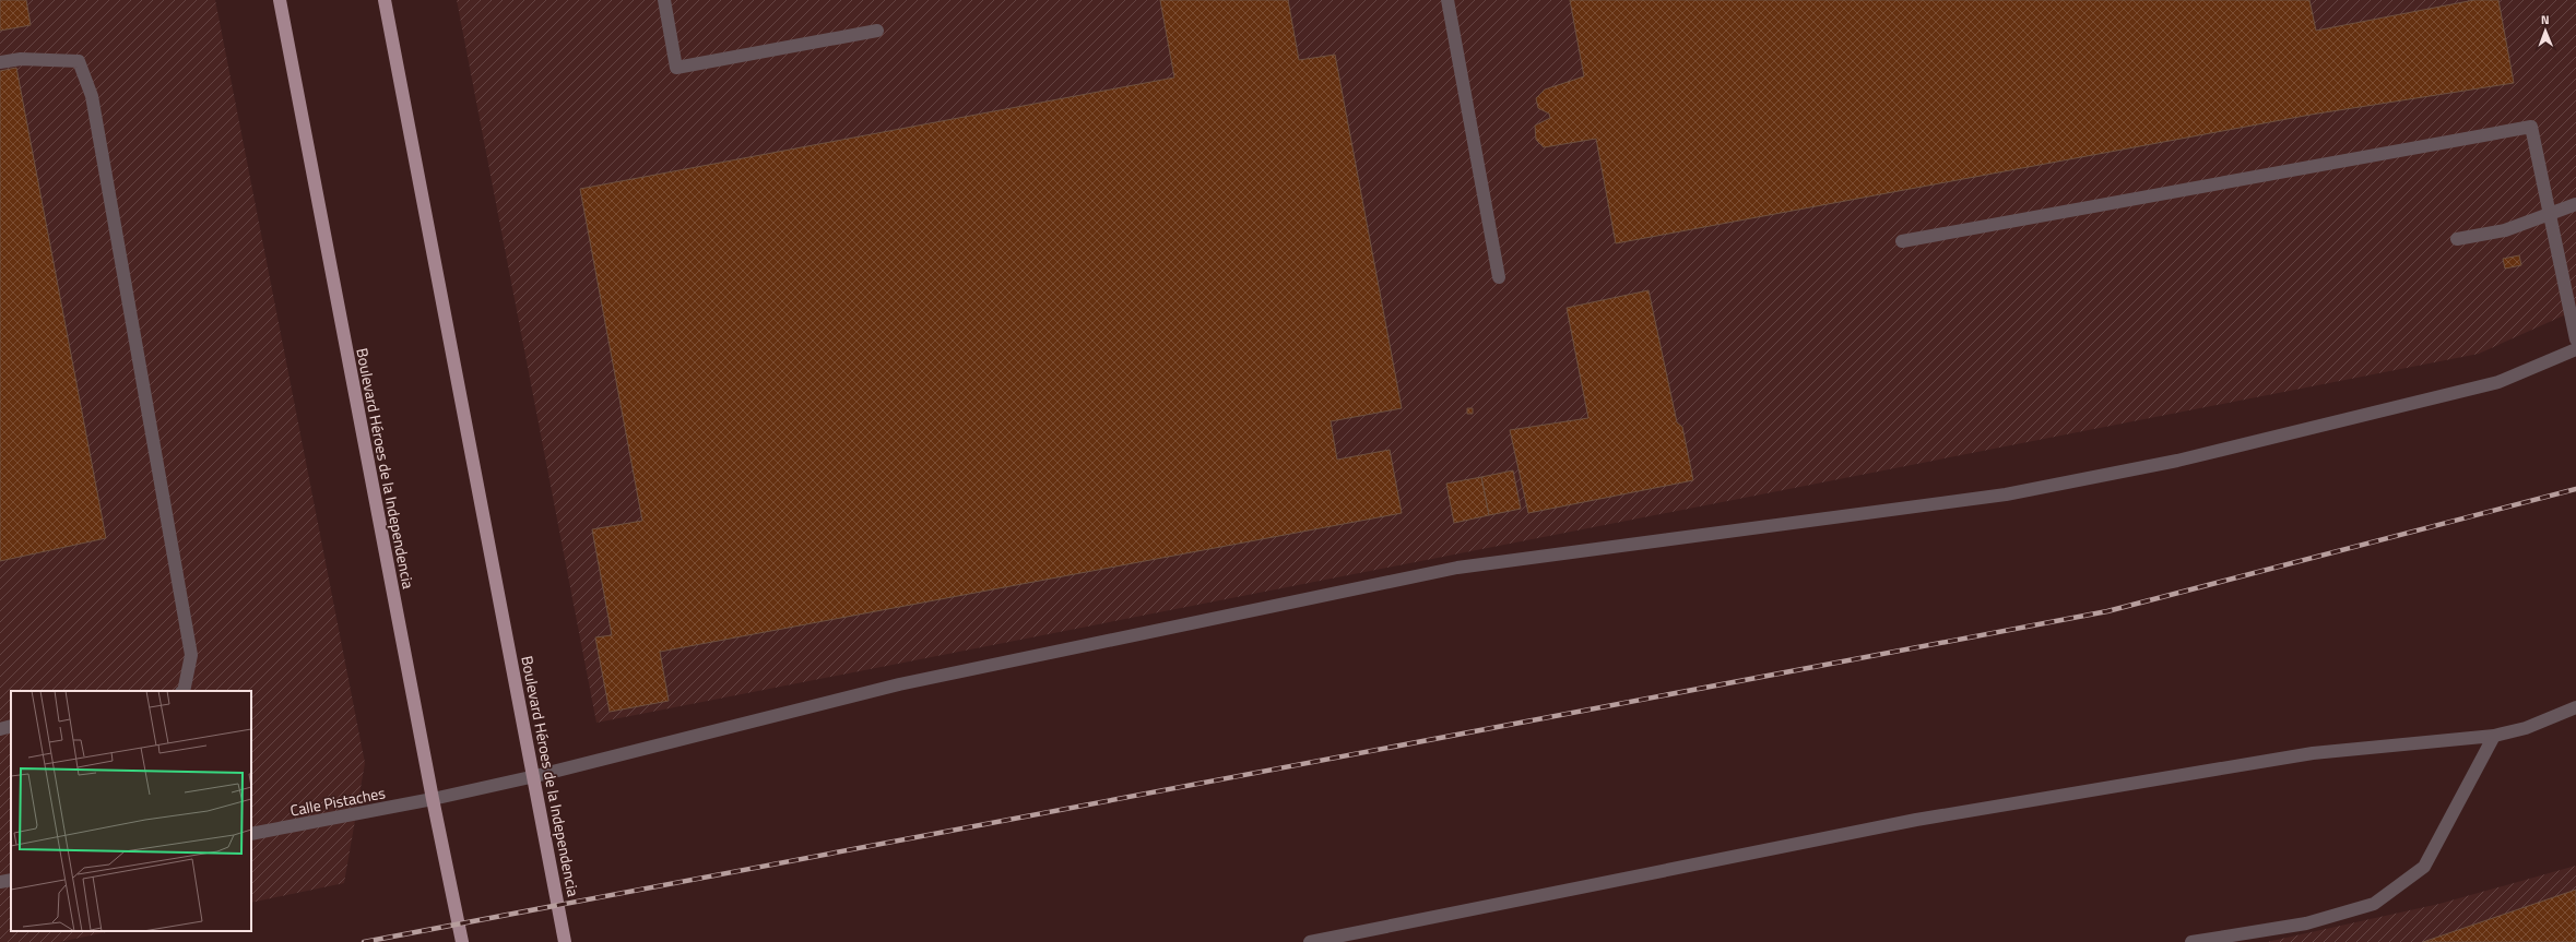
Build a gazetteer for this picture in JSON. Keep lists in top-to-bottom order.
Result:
{
  "streets": {
    "main road": ["Boulevard Héroes de la Independencia"],
    "street": ["Calle Pistaches"]
  },
  "crossings": [
    ["Boulevard Héroes de la Independencia", "Calle Pistaches"]
  ],
  "north": "top"
}
